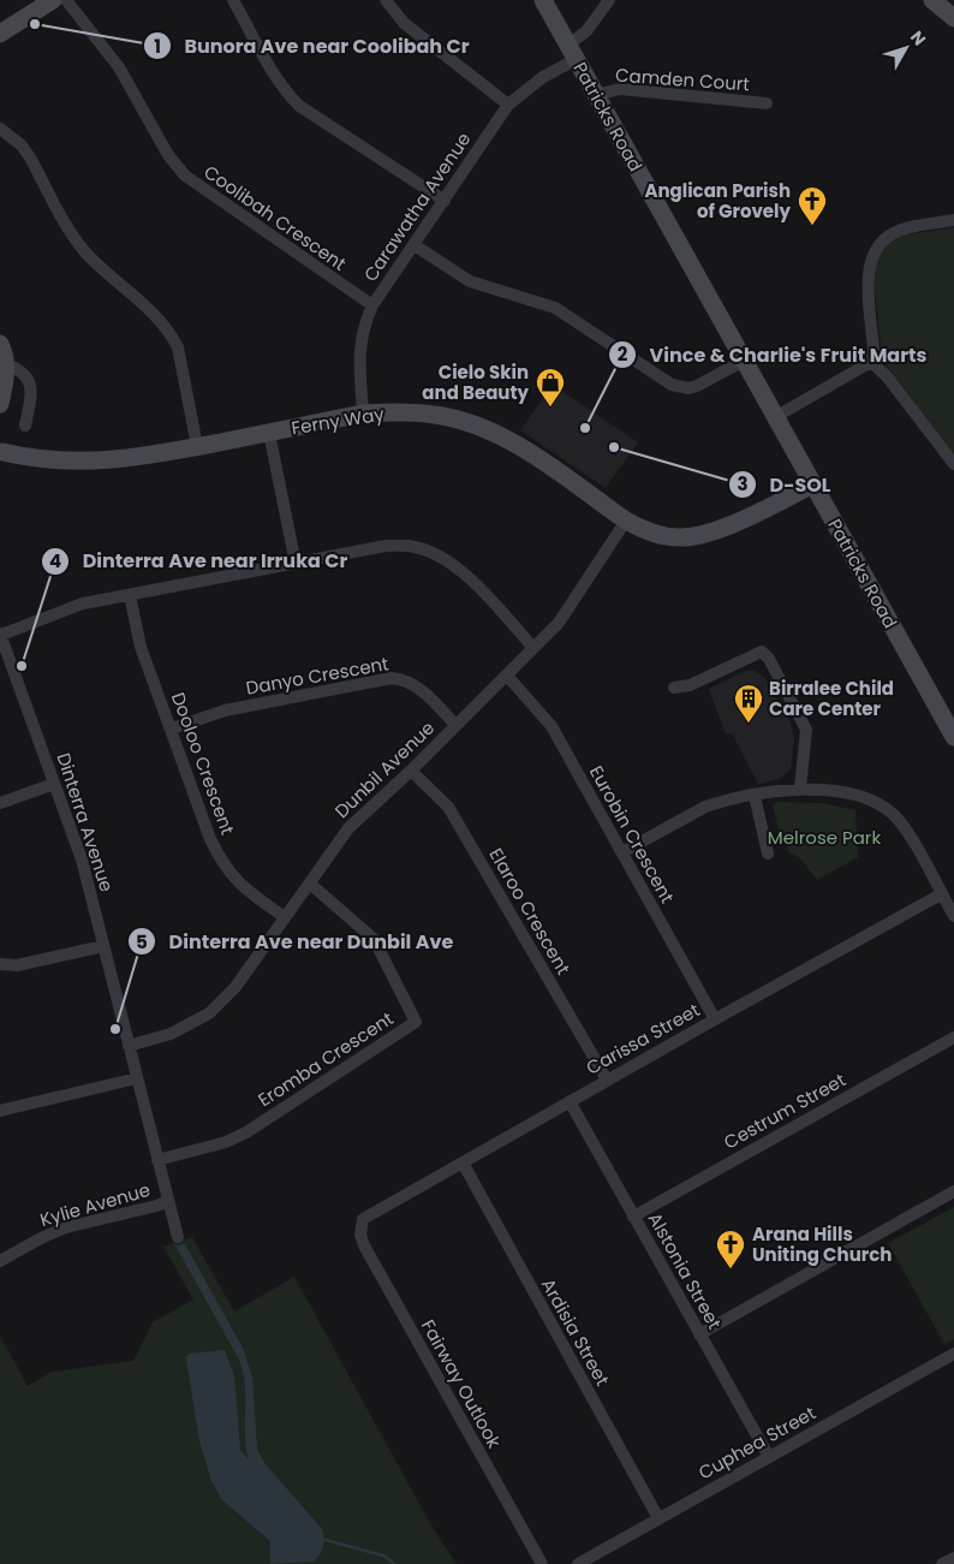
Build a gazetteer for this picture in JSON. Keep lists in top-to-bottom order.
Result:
{
  "streets": {
    "street": [
      "Camden Court",
      "Patricks Road",
      "Carawatha Avenue",
      "Coolibah Crescent",
      "Ferny Way",
      "Danyo Crescent",
      "Dooloo Crescent",
      "Dunbil Avenue",
      "Dinterra Avenue",
      "Eurobin Crescent",
      "Elaroo Crescent",
      "Carissa Street",
      "Eromba Crescent",
      "Cestrum Street",
      "Kylie Avenue",
      "Alstonia Street",
      "Ardisia Street",
      "Fairway Outlook",
      "Cuphea Street"
    ]
  },
  "crossings": [
    ["Camden Court", "Patricks Road"],
    ["Patricks Road", "Carawatha Avenue"],
    ["Patricks Road", "Ferny Way"],
    ["Carawatha Avenue", "Coolibah Crescent"],
    ["Carawatha Avenue", "Ferny Way"],
    ["Ferny Way", "Dunbil Avenue"],
    ["Danyo Crescent", "Dooloo Crescent"],
    ["Danyo Crescent", "Dunbil Avenue"],
    ["Dooloo Crescent", "Dunbil Avenue"],
    ["Dunbil Avenue", "Dinterra Avenue"],
    ["Dunbil Avenue", "Eurobin Crescent"],
    ["Dunbil Avenue", "Elaroo Crescent"],
    ["Dunbil Avenue", "Eromba Crescent"],
    ["Dinterra Avenue", "Eromba Crescent"],
    ["Dinterra Avenue", "Kylie Avenue"],
    ["Eurobin Crescent", "Carissa Street"],
    ["Elaroo Crescent", "Carissa Street"],
    ["Carissa Street", "Alstonia Street"],
    ["Carissa Street", "Ardisia Street"],
    ["Carissa Street", "Fairway Outlook"],
    ["Cestrum Street", "Alstonia Street"],
    ["Alstonia Street", "Cuphea Street"],
    ["Ardisia Street", "Cuphea Street"]
  ],
  "parks": ["Melrose Park"],
  "places": {
    "other": [
      "Bunora Ave near Coolibah Cr",
      "Vince & Charlie's Fruit Marts",
      "D-SOL",
      "Dinterra Ave near Irruka Cr",
      "Dinterra Ave near Dunbil Ave"
    ],
    "church": ["Anglican Parish of Grovely", "Arana Hills Uniting Church"],
    "shop": ["Cielo Skin and Beauty"],
    "building": ["Birralee Child Care Center"]
  },
  "north": "top right"
}
